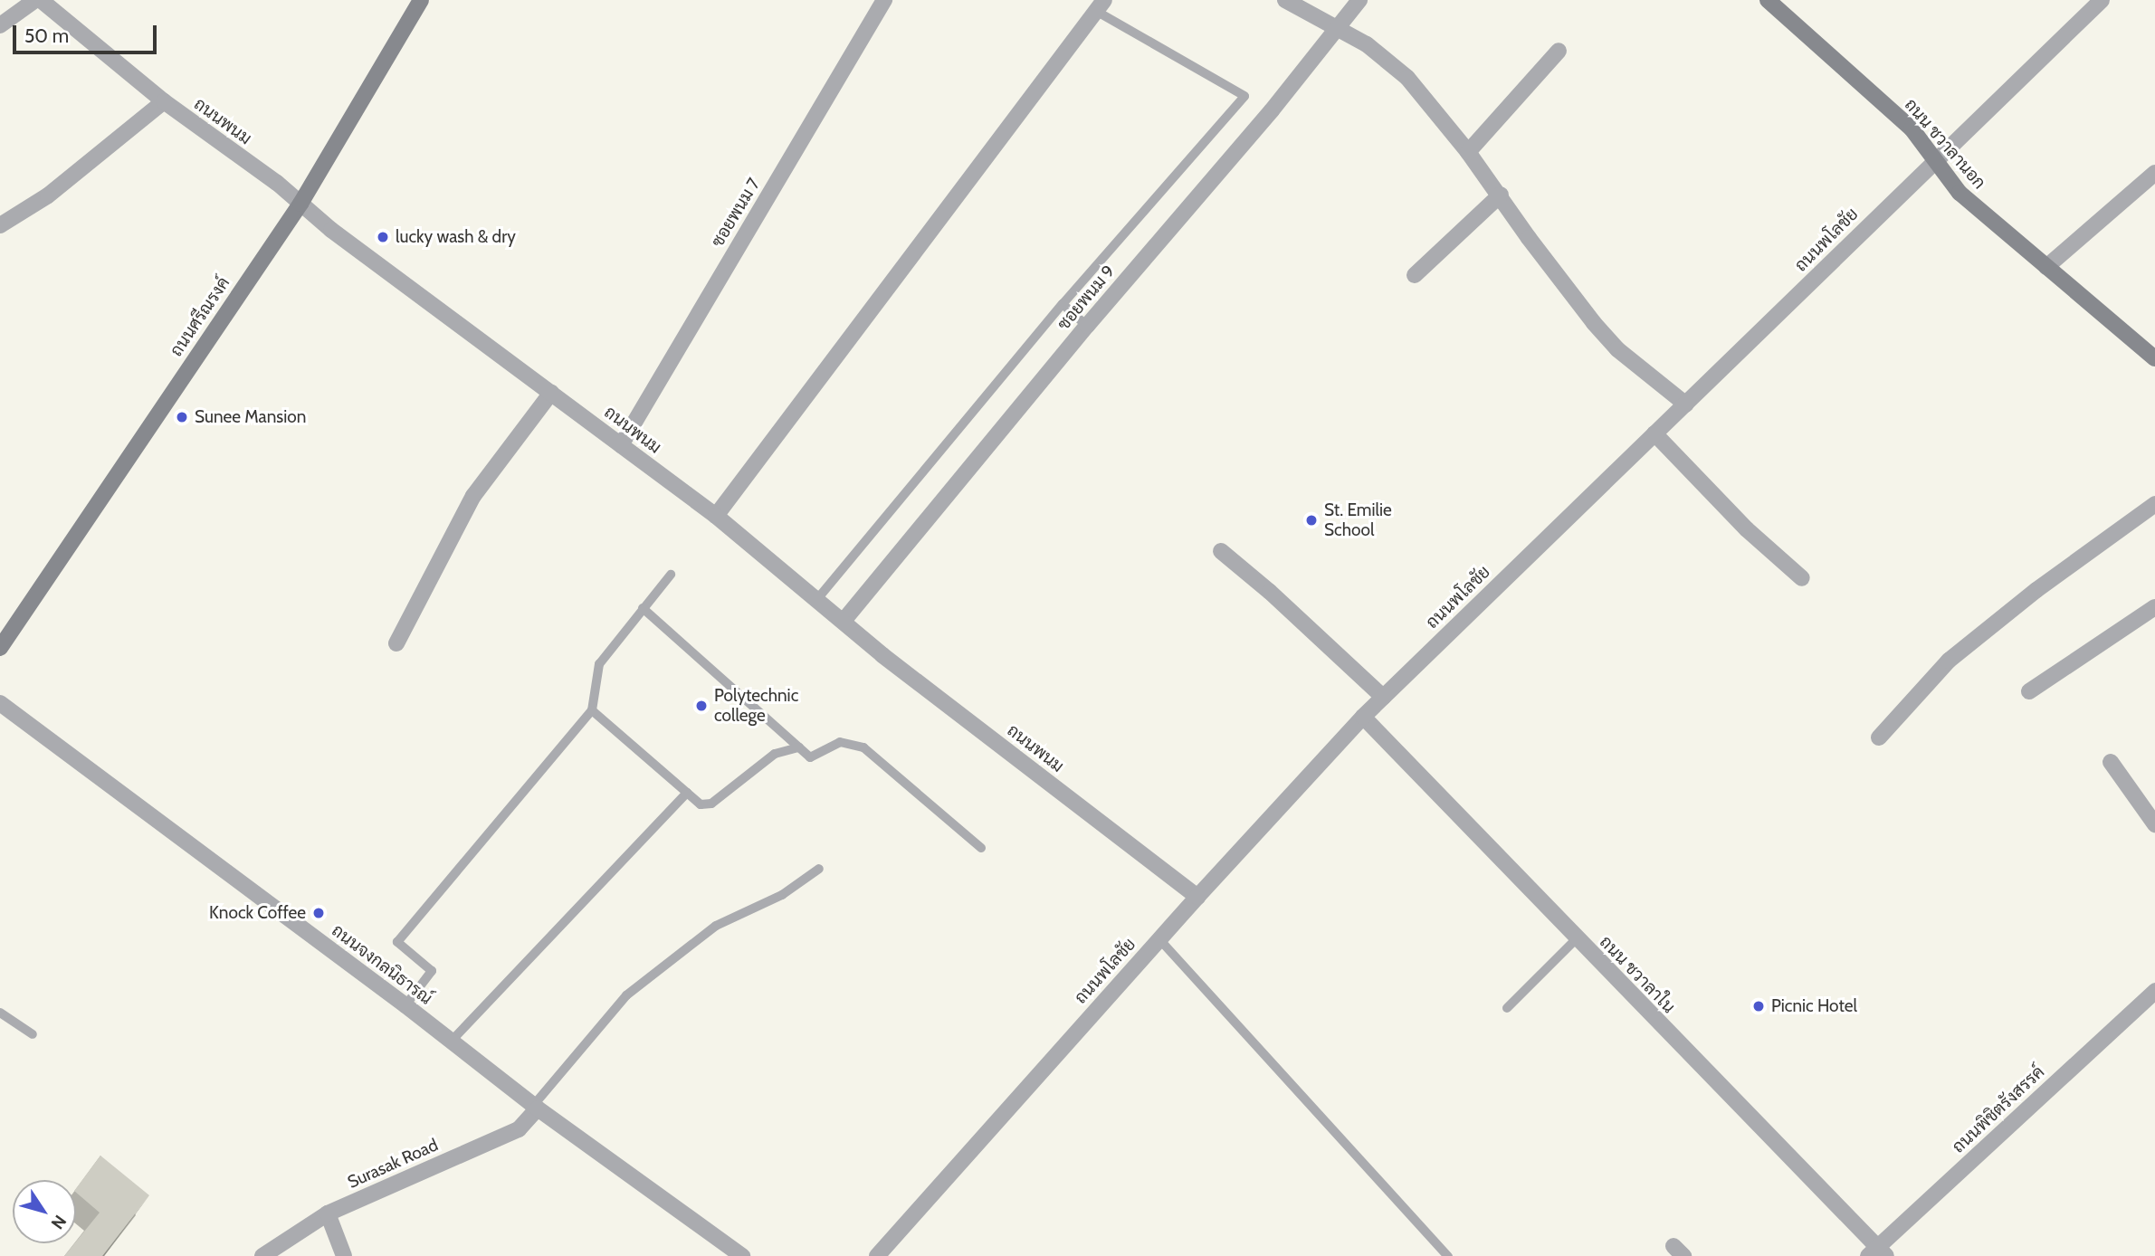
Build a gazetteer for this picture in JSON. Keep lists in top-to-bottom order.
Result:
{
  "streets": {
    "main road": ["ถนน ชวาลานอก", "ถนนศรีณรงค์"],
    "street": [
      "ถนนพนม",
      "ซอยพนม 7",
      "ถนนพโลชัย",
      "ซอยพนม 9",
      "ถนนจงกลนิธารณ์",
      "ถนน ชวาลาใน",
      "ถนนพิชิตรังสรรค์",
      "Surasak Road"
    ]
  },
  "crossings": [
    ["ถนนพนม", "ซอยพนม 7"],
    ["ถนนพนม", "ถนนพโลชัย"],
    ["ถนนพนม", "ซอยพนม 9"],
    ["ถนนพนม", "ถนนศรีณรงค์"],
    ["ถนน ชวาลานอก", "ถนนพโลชัย"],
    ["ถนนพโลชัย", "ถนน ชวาลาใน"],
    ["ถนนจงกลนิธารณ์", "Surasak Road"],
    ["ถนน ชวาลาใน", "ถนนพิชิตรังสรรค์"]
  ],
  "places": [
    "lucky wash & dry",
    "Sunee Mansion",
    "St. Emilie School",
    "Polytechnic college",
    "Knock Coffee",
    "Picnic Hotel"
  ],
  "scale_bar": "50 m",
  "north": "bottom right"
}
